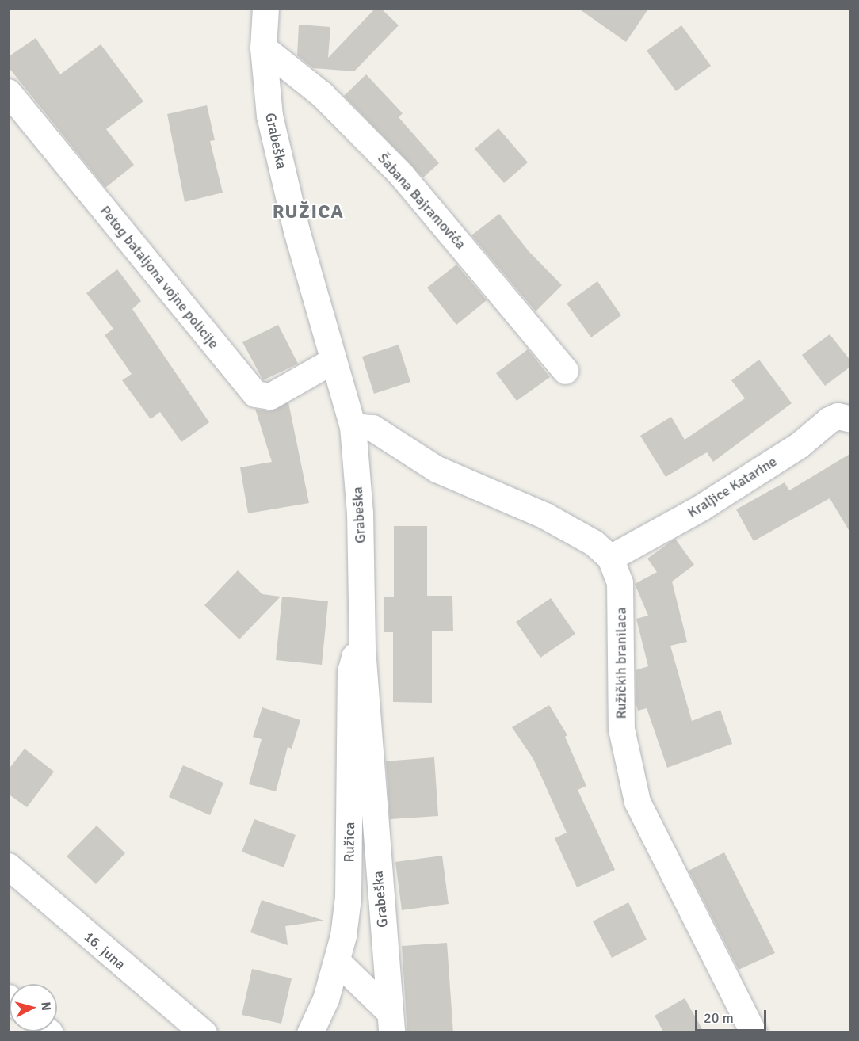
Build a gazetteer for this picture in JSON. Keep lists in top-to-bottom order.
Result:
{
  "streets": {
    "street": [
      "Grabeška",
      "Šabana Bajramovića",
      "Petog bataljona vojne policije",
      "Kraljice Katarine",
      "Ružičkih branilaca",
      "Ružica",
      "16. juna"
    ]
  },
  "crossings": [
    ["Grabeška", "Šabana Bajramovića"],
    ["Grabeška", "Petog bataljona vojne policije"],
    ["Grabeška", "Ružičkih branilaca"],
    ["Grabeška", "Ružica"],
    ["Kraljice Katarine", "Ružičkih branilaca"]
  ],
  "districts": ["RUŽICA"],
  "scale_bar": "20 m",
  "north": "right"
}
